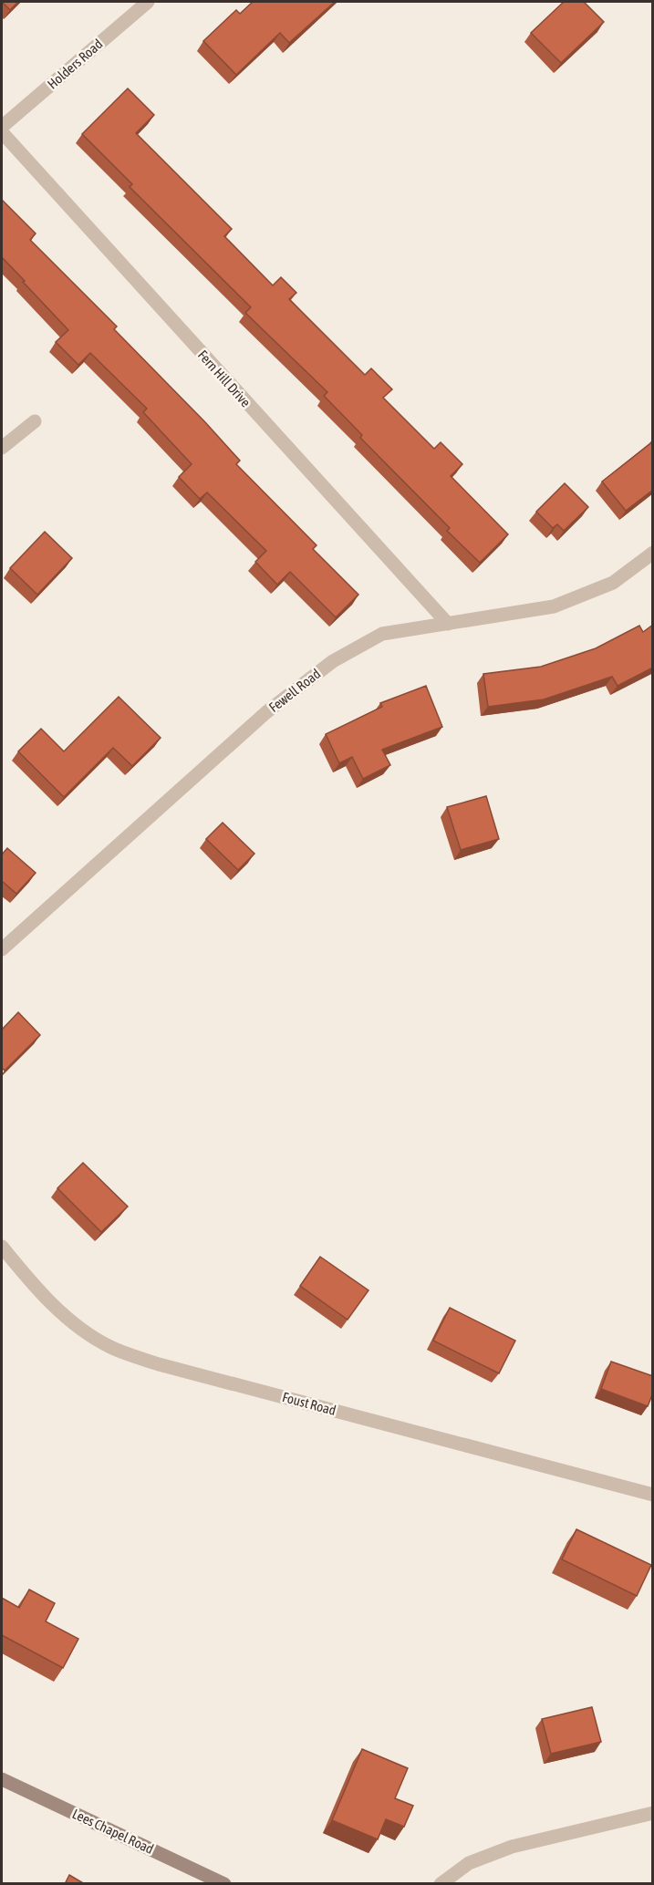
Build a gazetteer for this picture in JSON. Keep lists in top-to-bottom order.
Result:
{
  "streets": {
    "main road": ["Lees Chapel Road"],
    "street": [
      "Holders Road",
      "Fern Hill Drive",
      "Fewell Road",
      "Foust Road"
    ]
  },
  "crossings": [
    ["Fern Hill Drive", "Fewell Road"]
  ]
}
